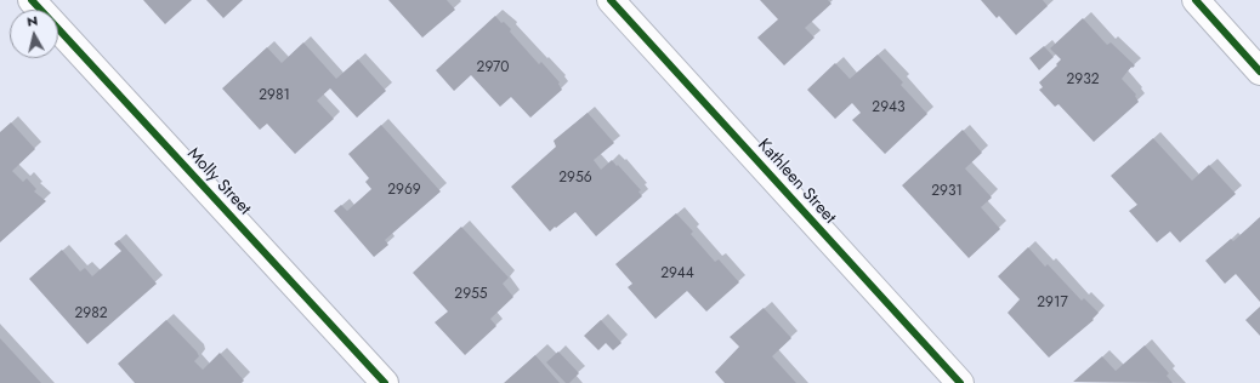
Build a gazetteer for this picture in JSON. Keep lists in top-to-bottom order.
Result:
{
  "streets": {
    "street": ["Molly Street", "Kathleen Street"]
  },
  "house_numbers": [
    "2970",
    "2932",
    "2981",
    "2943",
    "2956",
    "2969",
    "2931",
    "2944",
    "2955",
    "2917",
    "2982"
  ],
  "north": "top"
}
